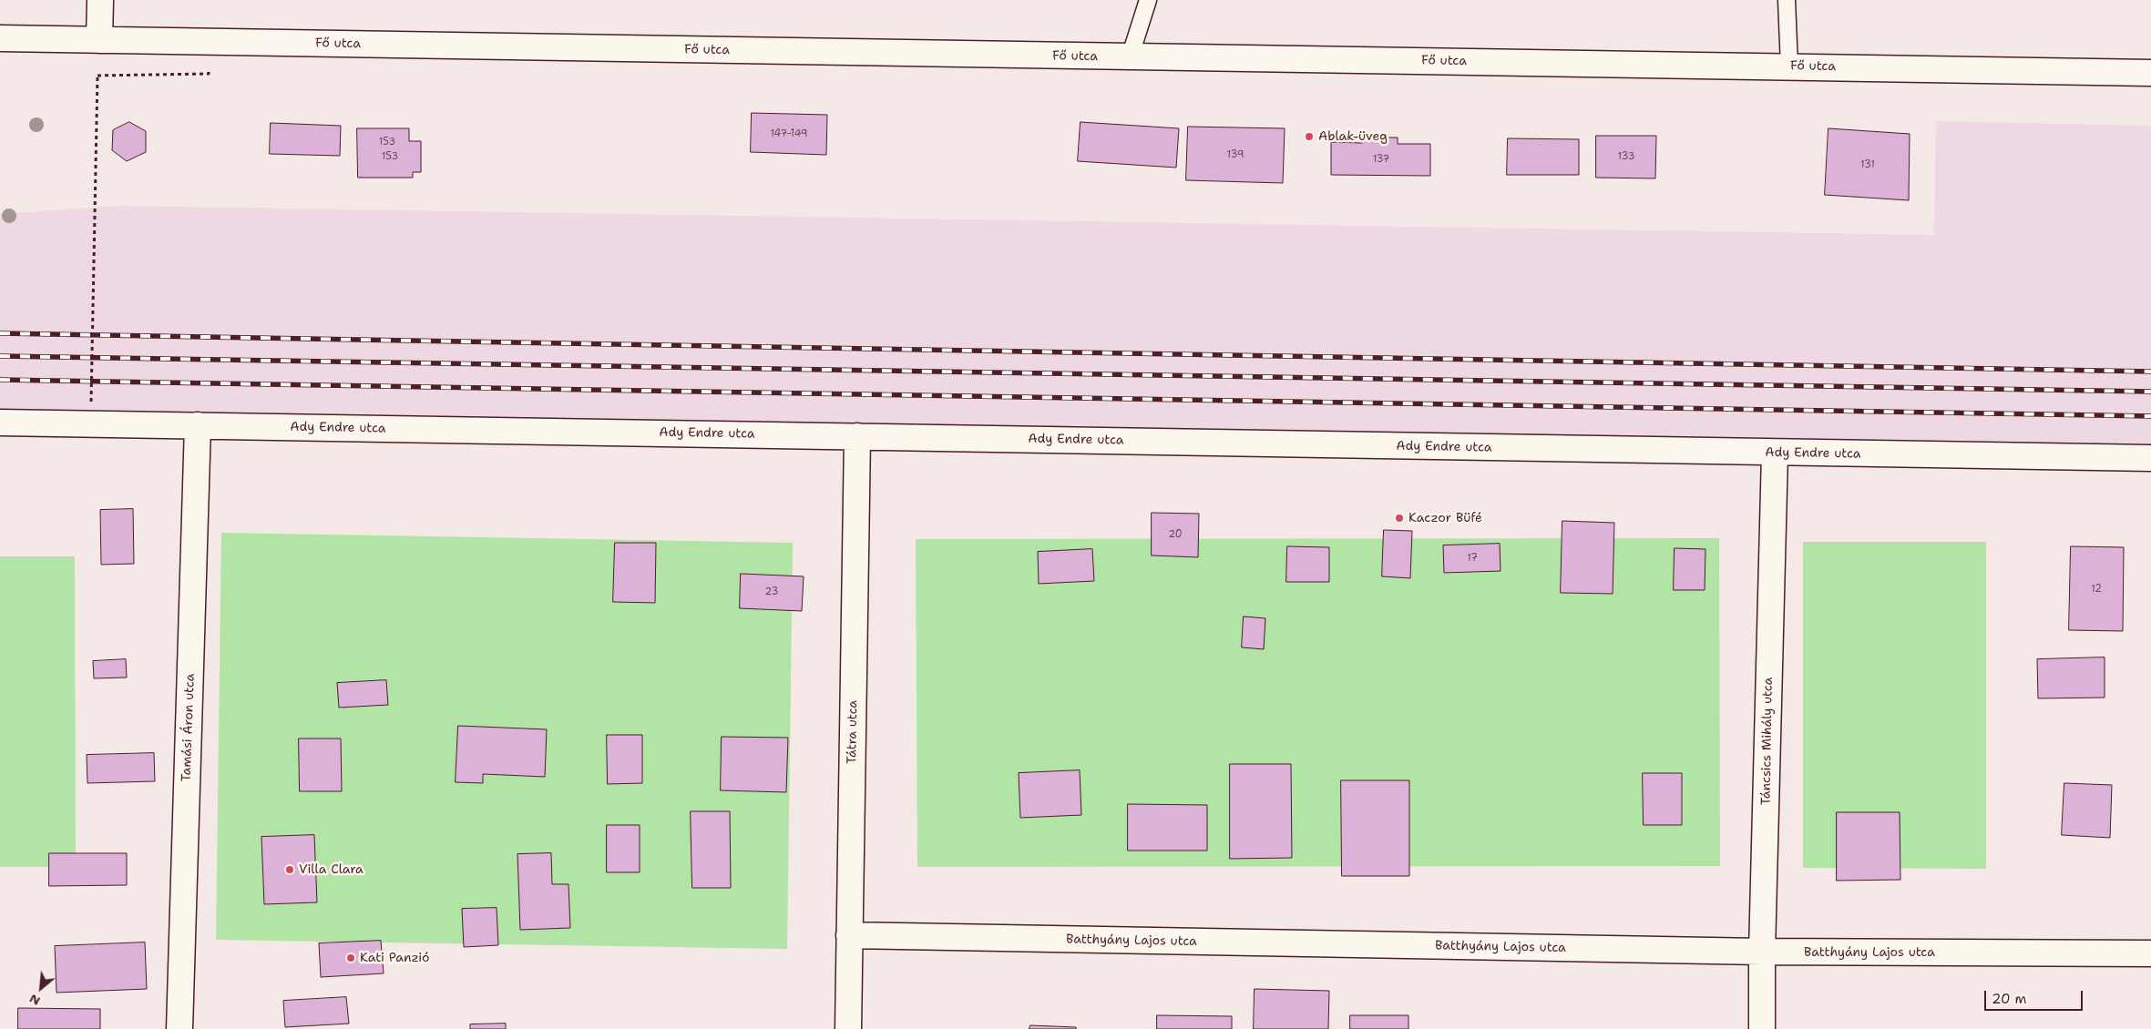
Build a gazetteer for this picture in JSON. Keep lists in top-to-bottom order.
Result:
{
  "streets": {
    "street": [
      "Fő utca",
      "Ady Endre utca",
      "Tamási Áron utca",
      "Tátra utca",
      "Táncsics Mihály utca",
      "Batthyány Lajos utca"
    ]
  },
  "crossings": [
    ["Ady Endre utca", "Tamási Áron utca"],
    ["Ady Endre utca", "Tátra utca"],
    ["Ady Endre utca", "Táncsics Mihály utca"],
    ["Tátra utca", "Batthyány Lajos utca"],
    ["Táncsics Mihály utca", "Batthyány Lajos utca"]
  ],
  "places": [
    "Ablak-üveg",
    "Kaczor Büfé",
    "Villa Clara",
    "Kati Panzió"
  ],
  "house_numbers": [
    "147-149",
    "153",
    "139",
    "153",
    "133",
    "137",
    "131",
    "20",
    "17",
    "12",
    "23"
  ],
  "scale_bar": "20 m",
  "north": "bottom left"
}
